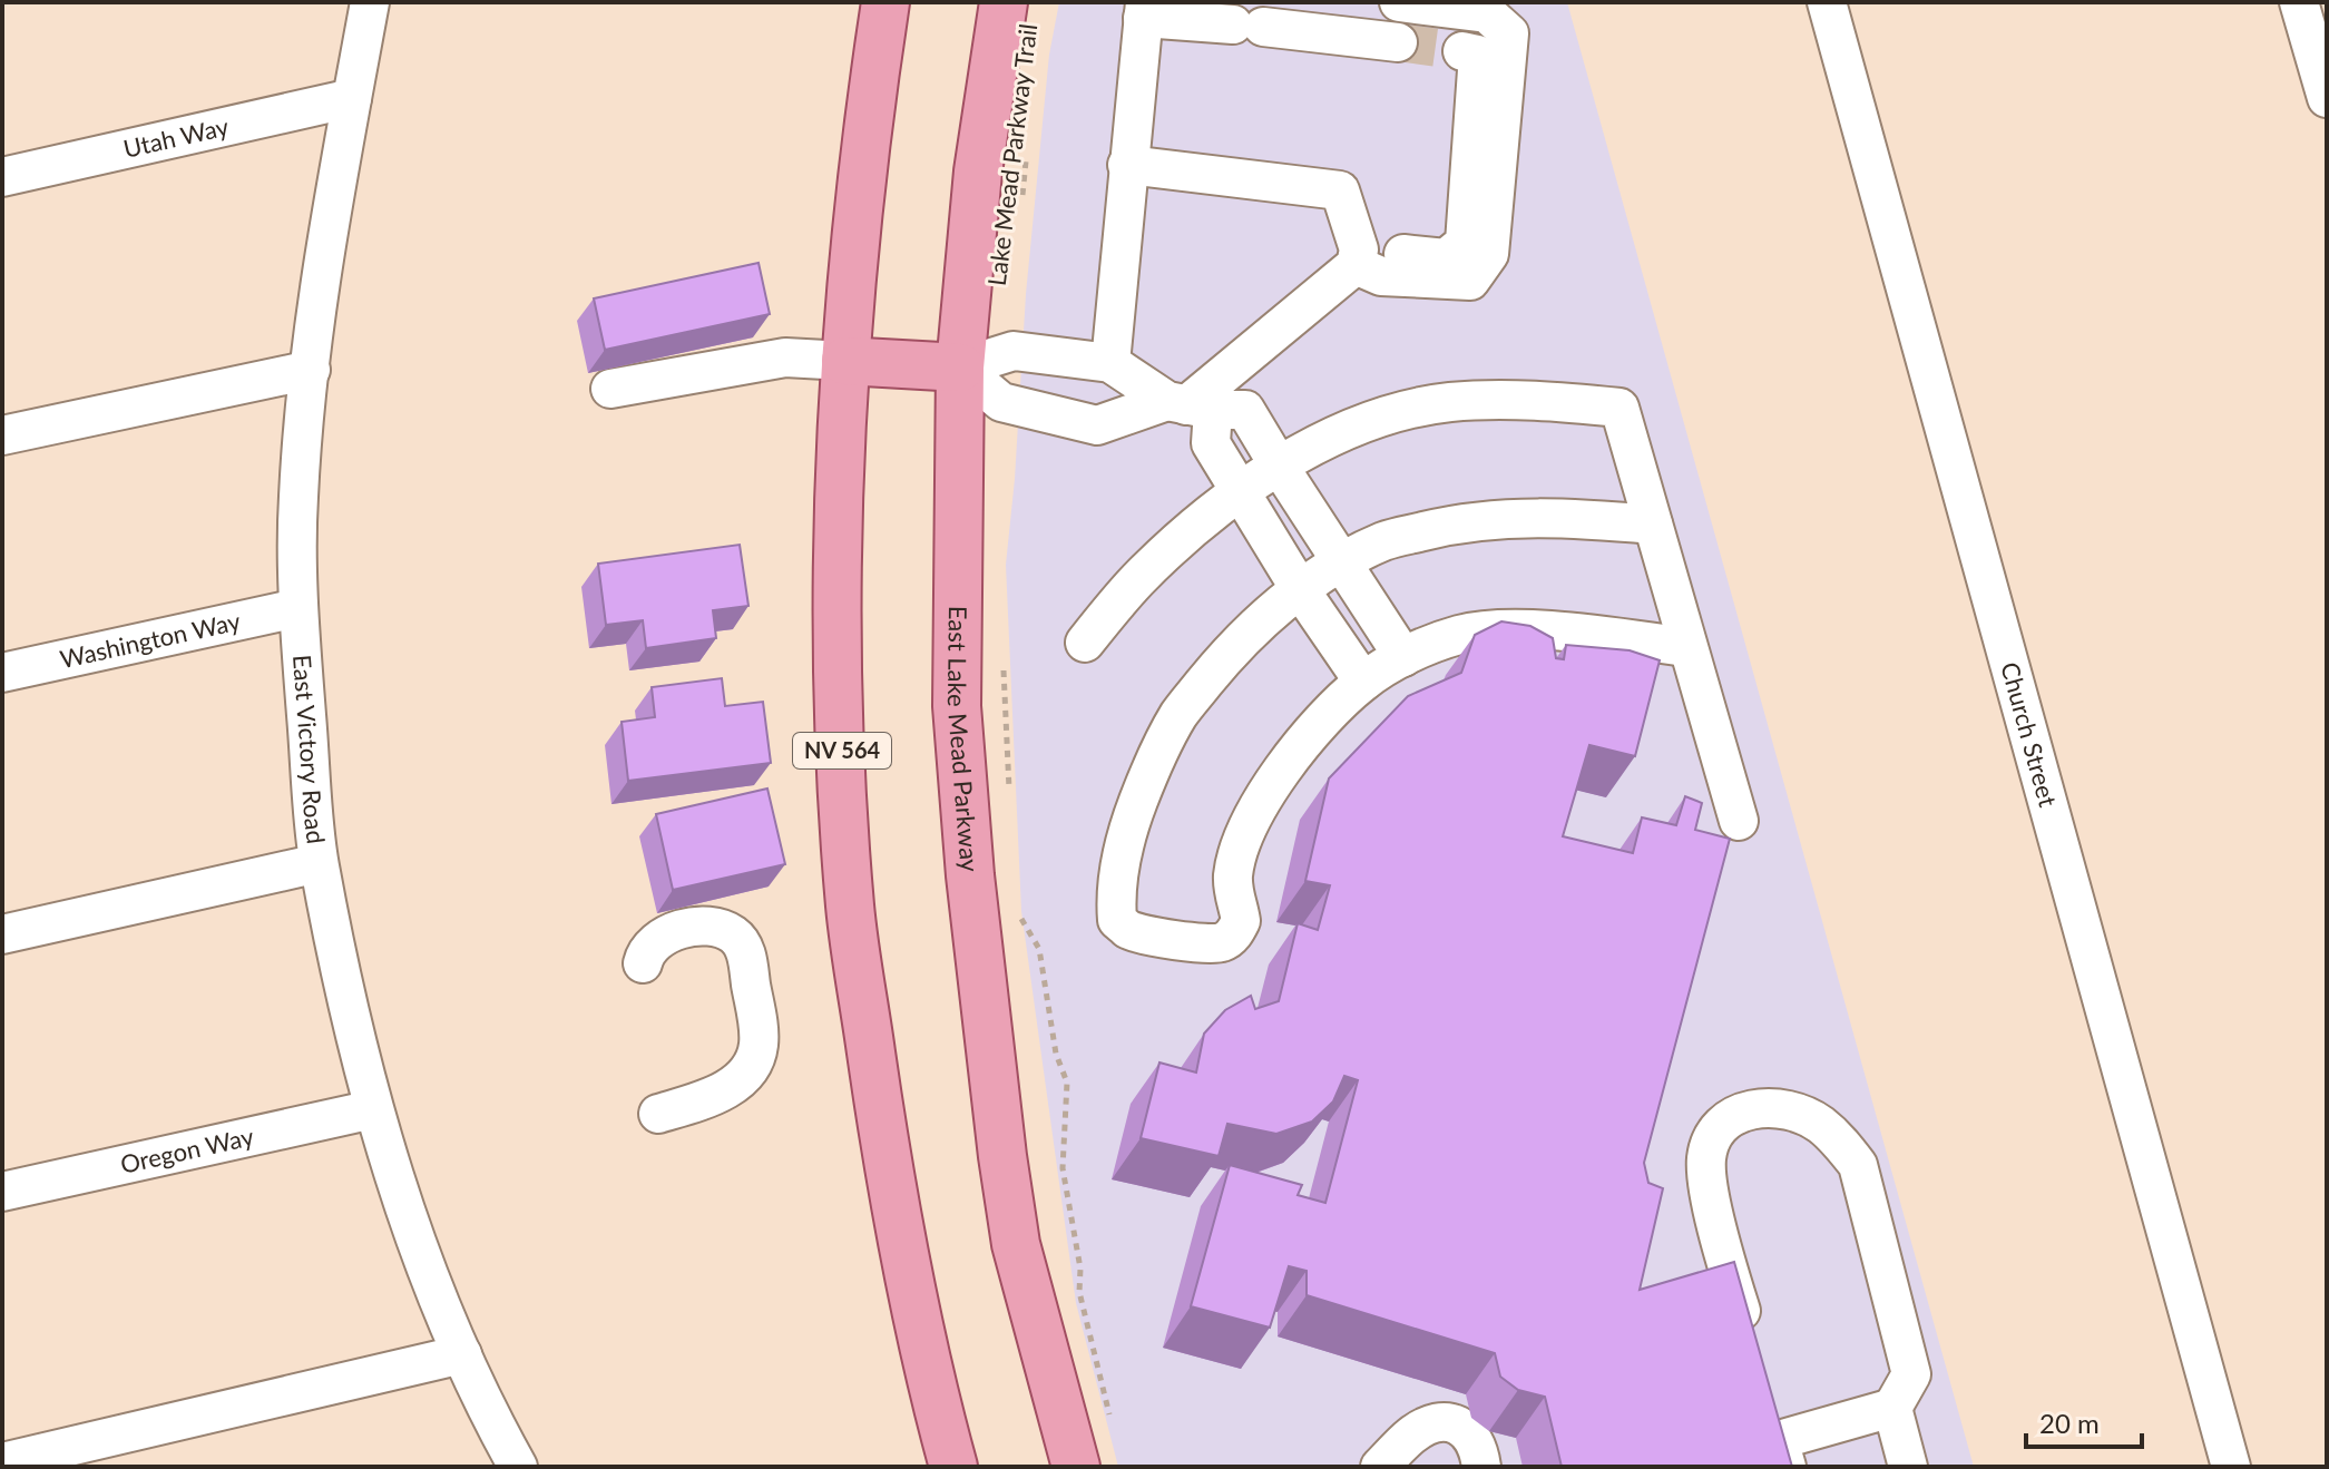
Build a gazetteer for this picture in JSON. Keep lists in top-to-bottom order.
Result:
{
  "streets": {
    "main road": ["East Lake Mead Parkway", "NV 564"],
    "street": [
      "Utah Way",
      "Washington Way",
      "Church Street",
      "East Victory Road",
      "Oregon Way"
    ],
    "path": ["Lake Mead Parkway Trail"]
  },
  "crossings": [
    ["Utah Way", "East Victory Road"],
    ["Washington Way", "East Victory Road"],
    ["East Victory Road", "Oregon Way"]
  ],
  "scale_bar": "20 m"
}
